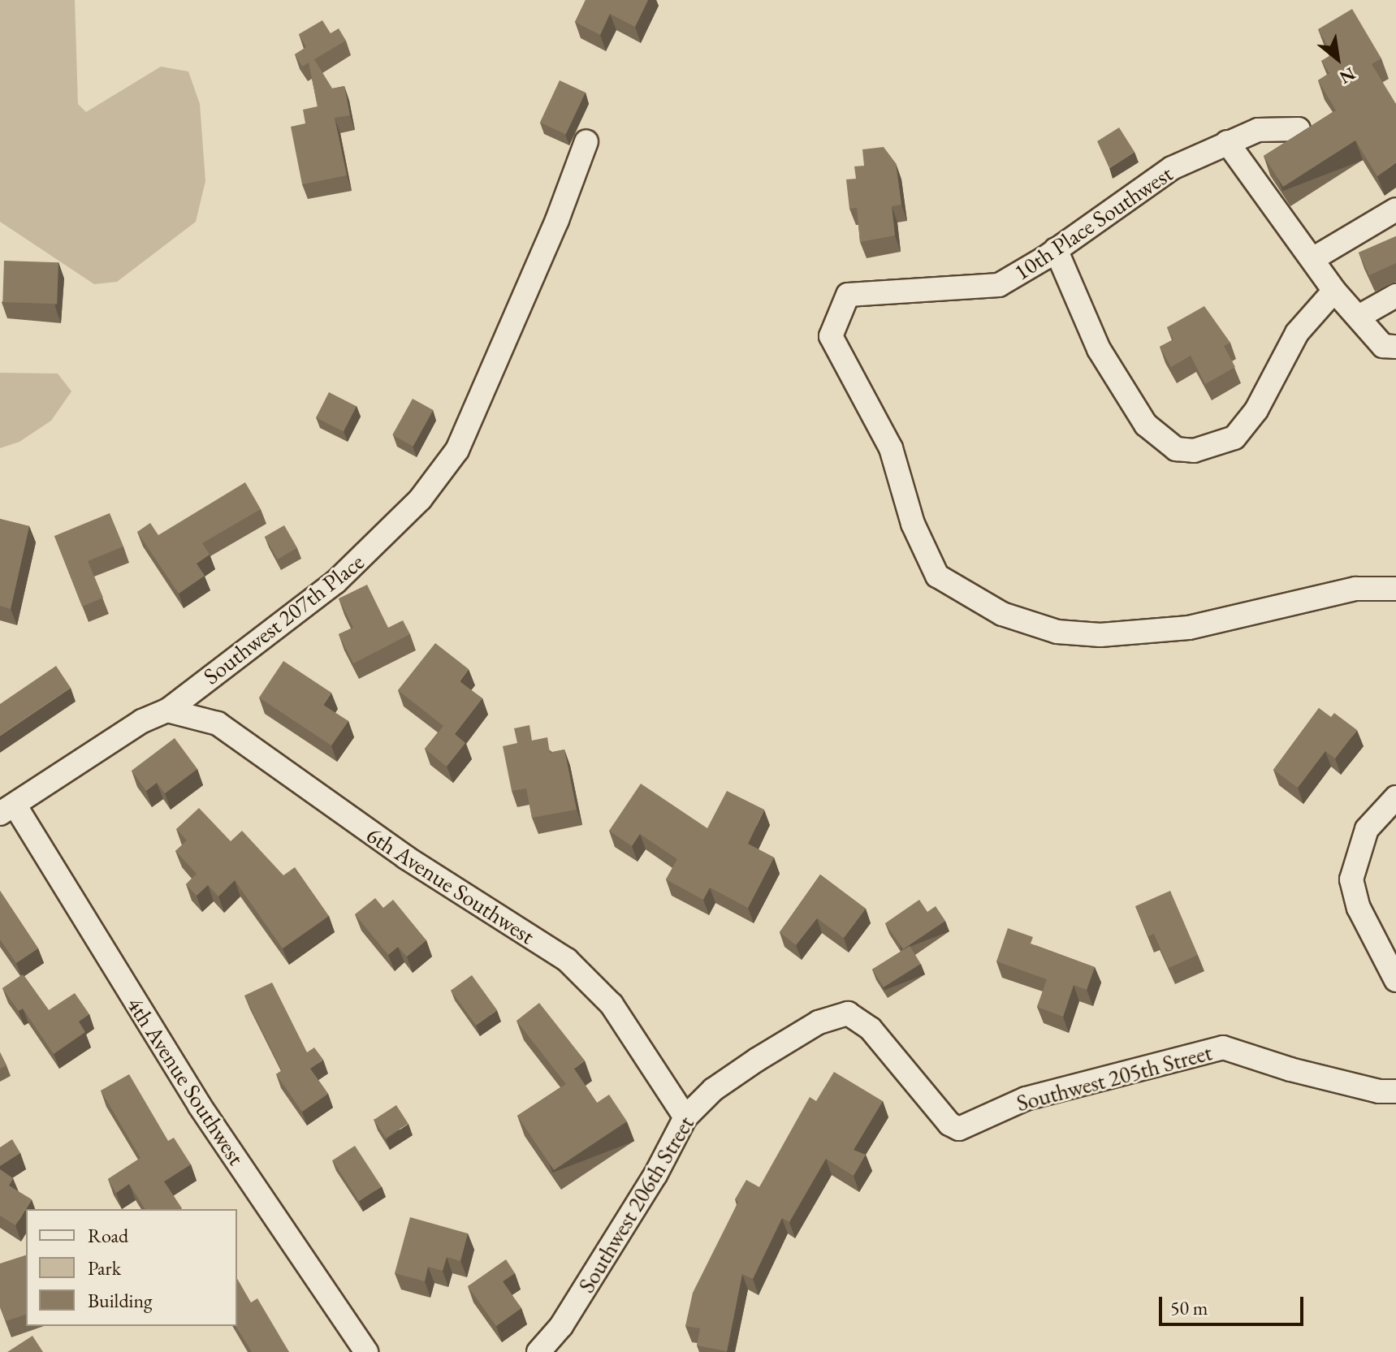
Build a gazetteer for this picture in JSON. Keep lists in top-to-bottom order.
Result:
{
  "streets": {
    "street": [
      "10th Place Southwest",
      "Southwest 207th Place",
      "6th Avenue Southwest",
      "Southwest 205th Street",
      "4th Avenue Southwest",
      "Southwest 206th Street"
    ]
  },
  "crossings": [
    ["Southwest 207th Place", "6th Avenue Southwest"],
    ["Southwest 207th Place", "4th Avenue Southwest"],
    ["6th Avenue Southwest", "Southwest 206th Street"],
    ["Southwest 205th Street", "Southwest 206th Street"]
  ],
  "legend": ["Road", "Park", "Building"],
  "scale_bar": "50 m",
  "north": "bottom right"
}
